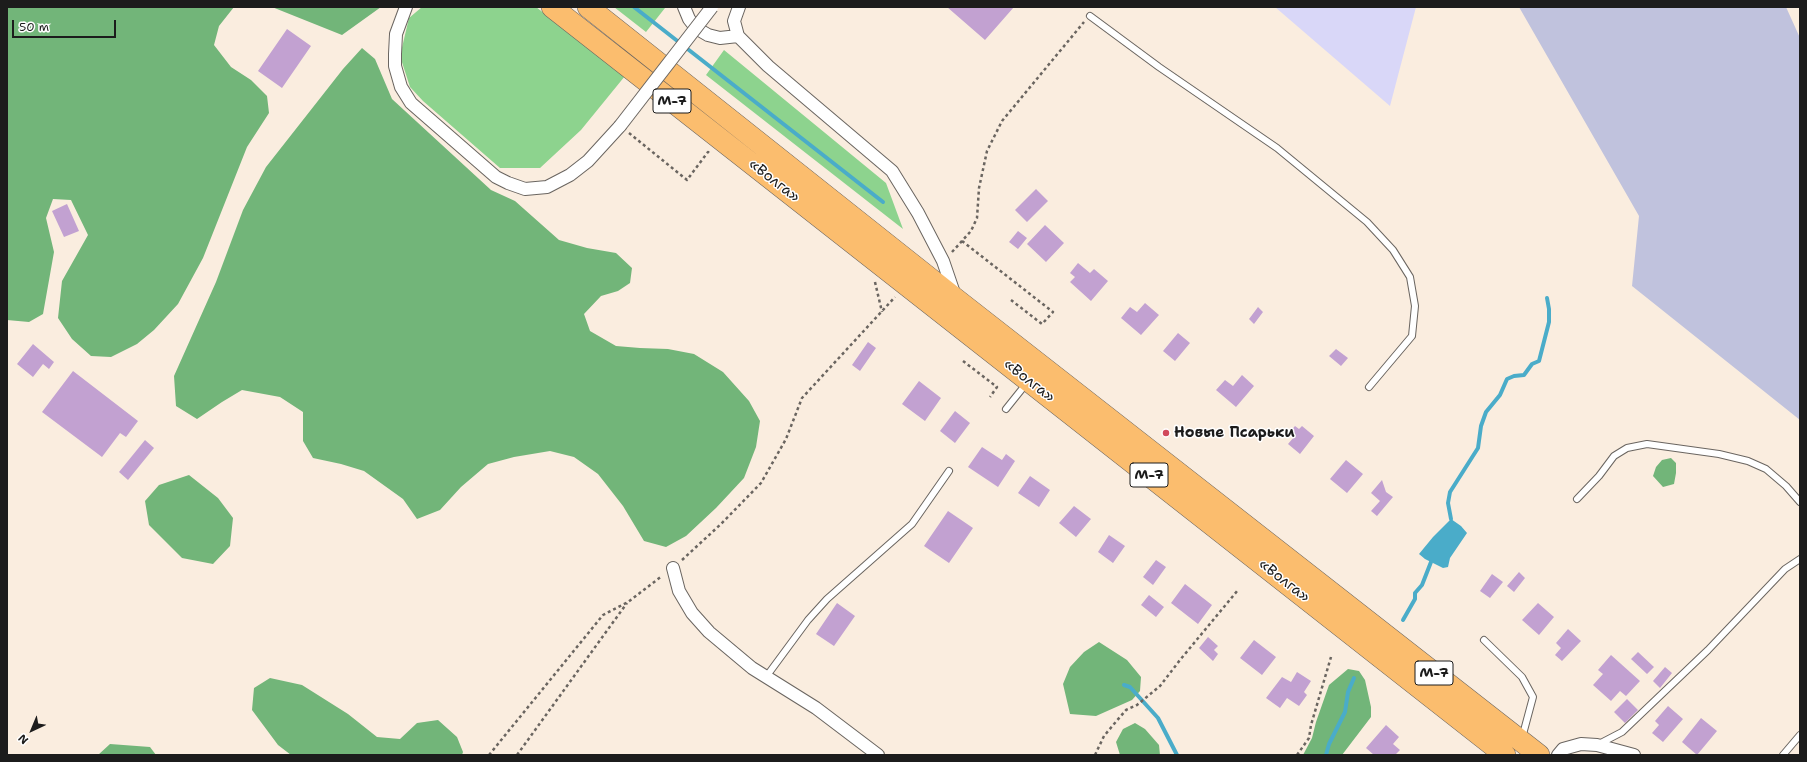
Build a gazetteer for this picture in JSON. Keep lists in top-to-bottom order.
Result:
{
  "streets": {
    "highway": ["М-7", "«Волга»"]
  },
  "places": ["Новые Псарьки"],
  "scale_bar": "50 m",
  "north": "bottom left"
}
